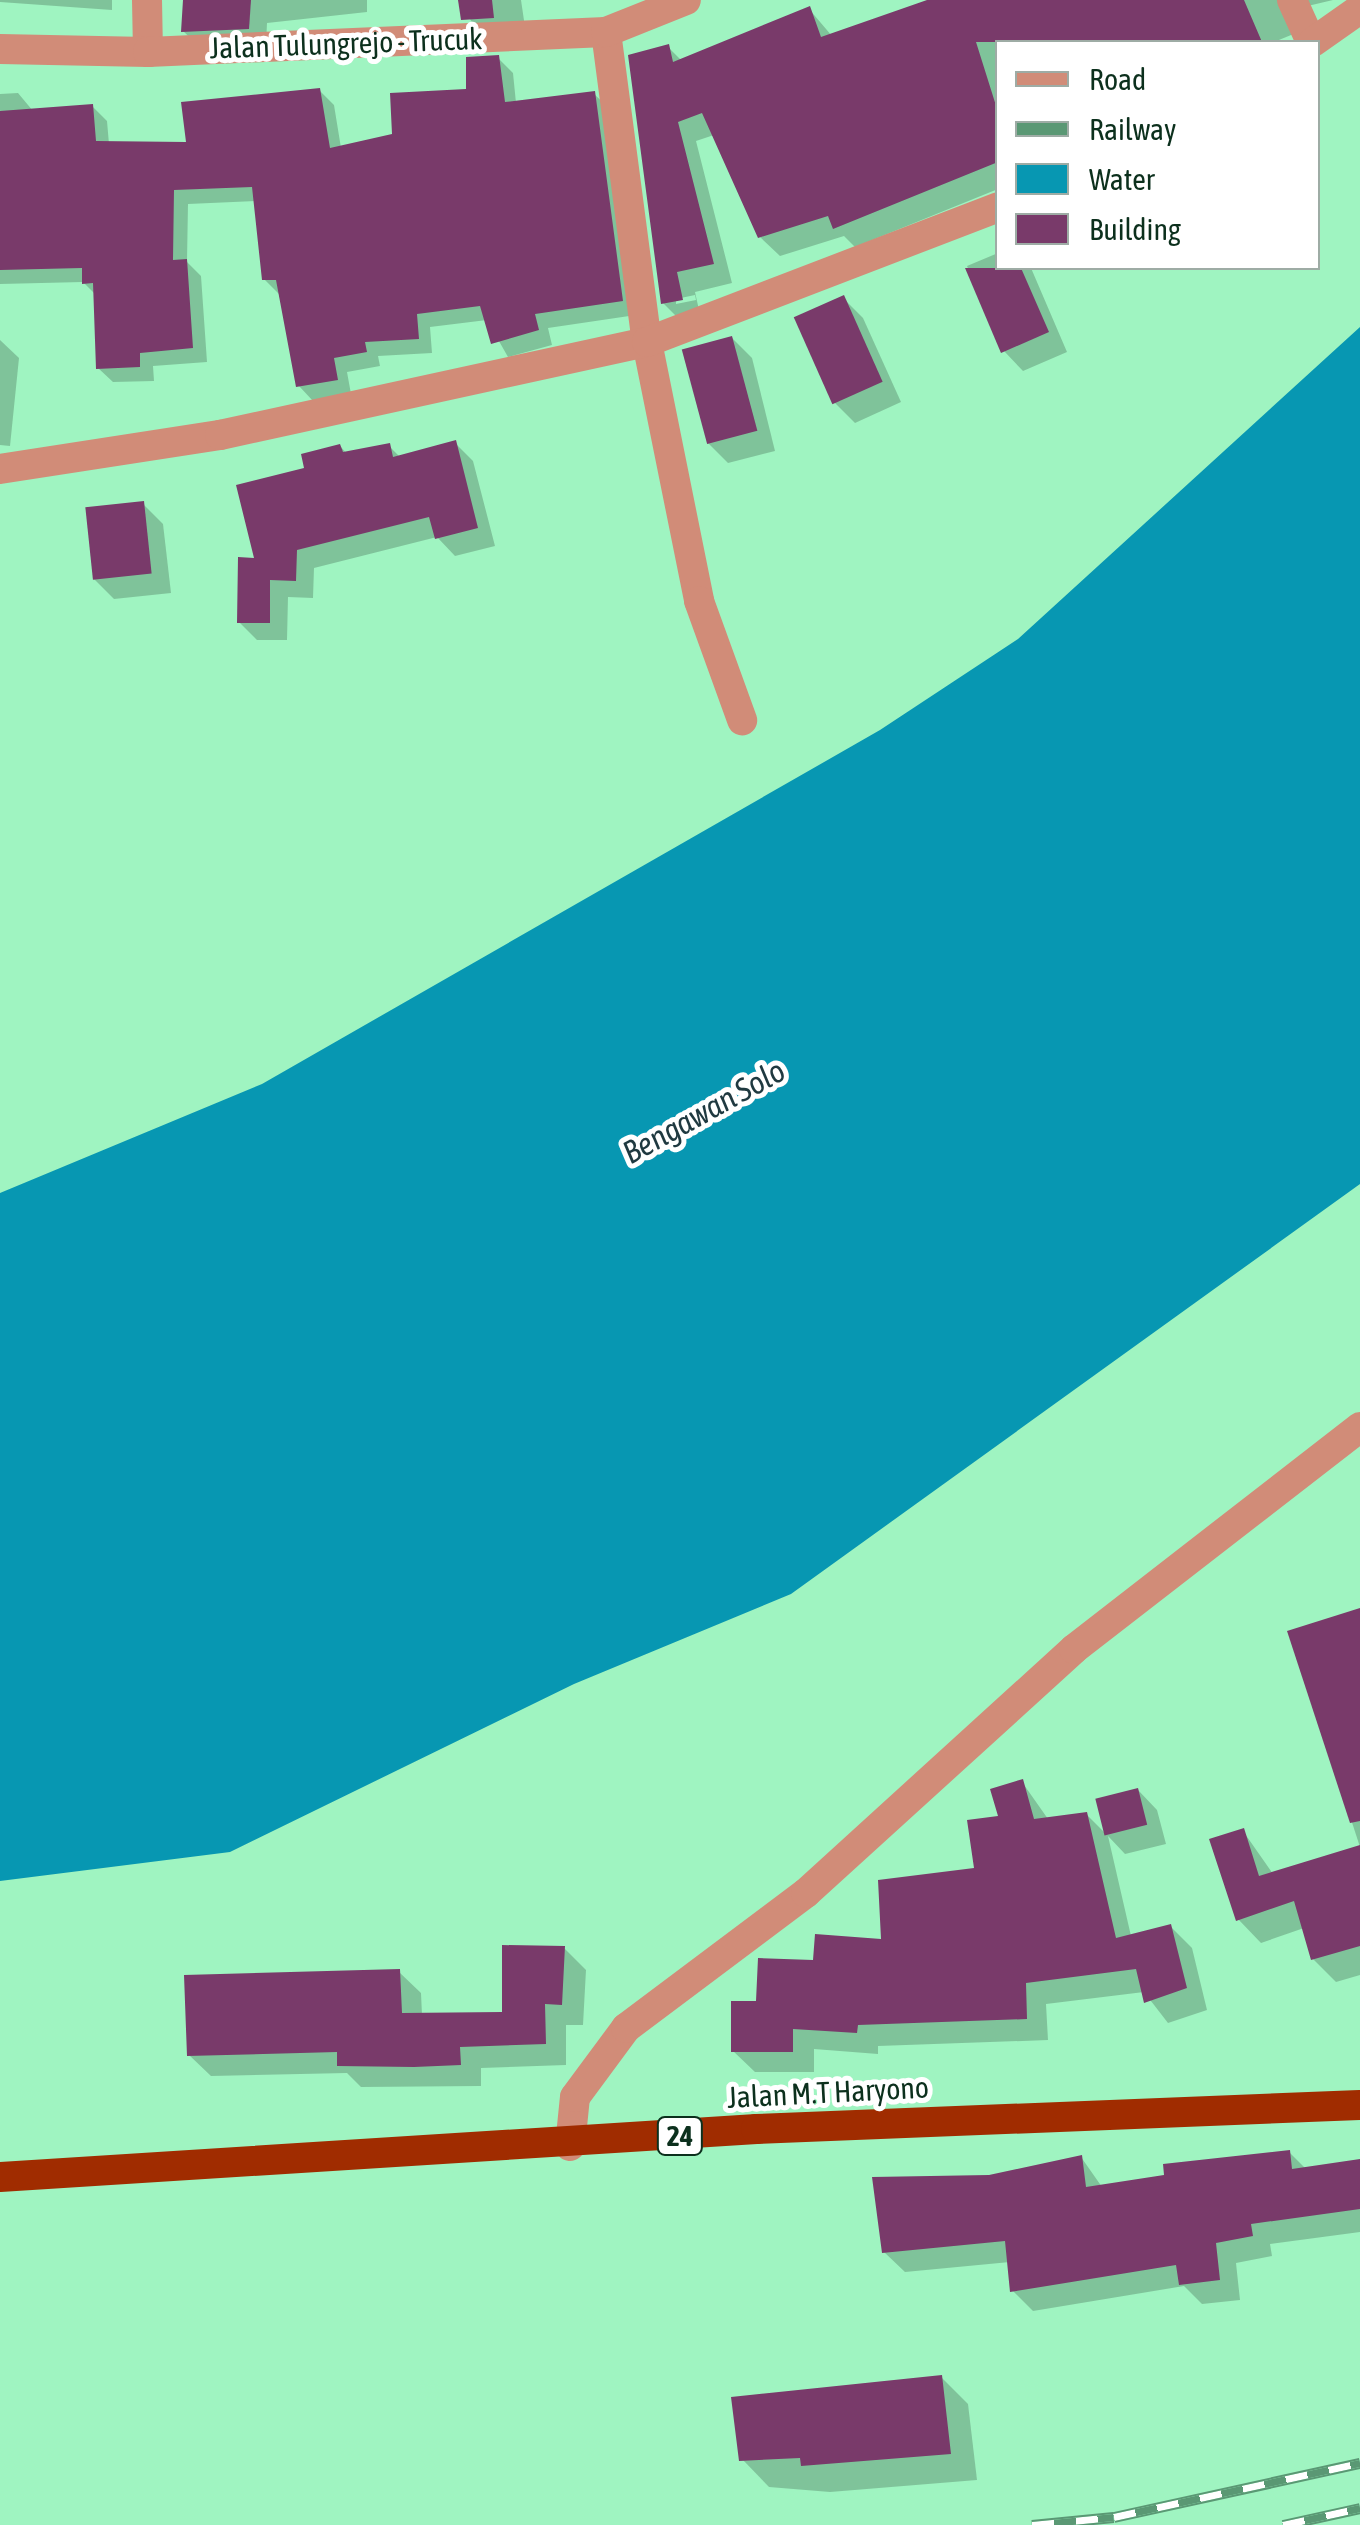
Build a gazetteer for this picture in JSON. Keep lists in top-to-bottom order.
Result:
{
  "streets": {
    "highway": ["Jalan M.T Haryono", "24"],
    "street": ["Jalan Tulungrejo - Trucuk"]
  },
  "water": ["Bengawan Solo"],
  "legend": [
    "Road",
    "Railway",
    "Water",
    "Building"
  ]
}
